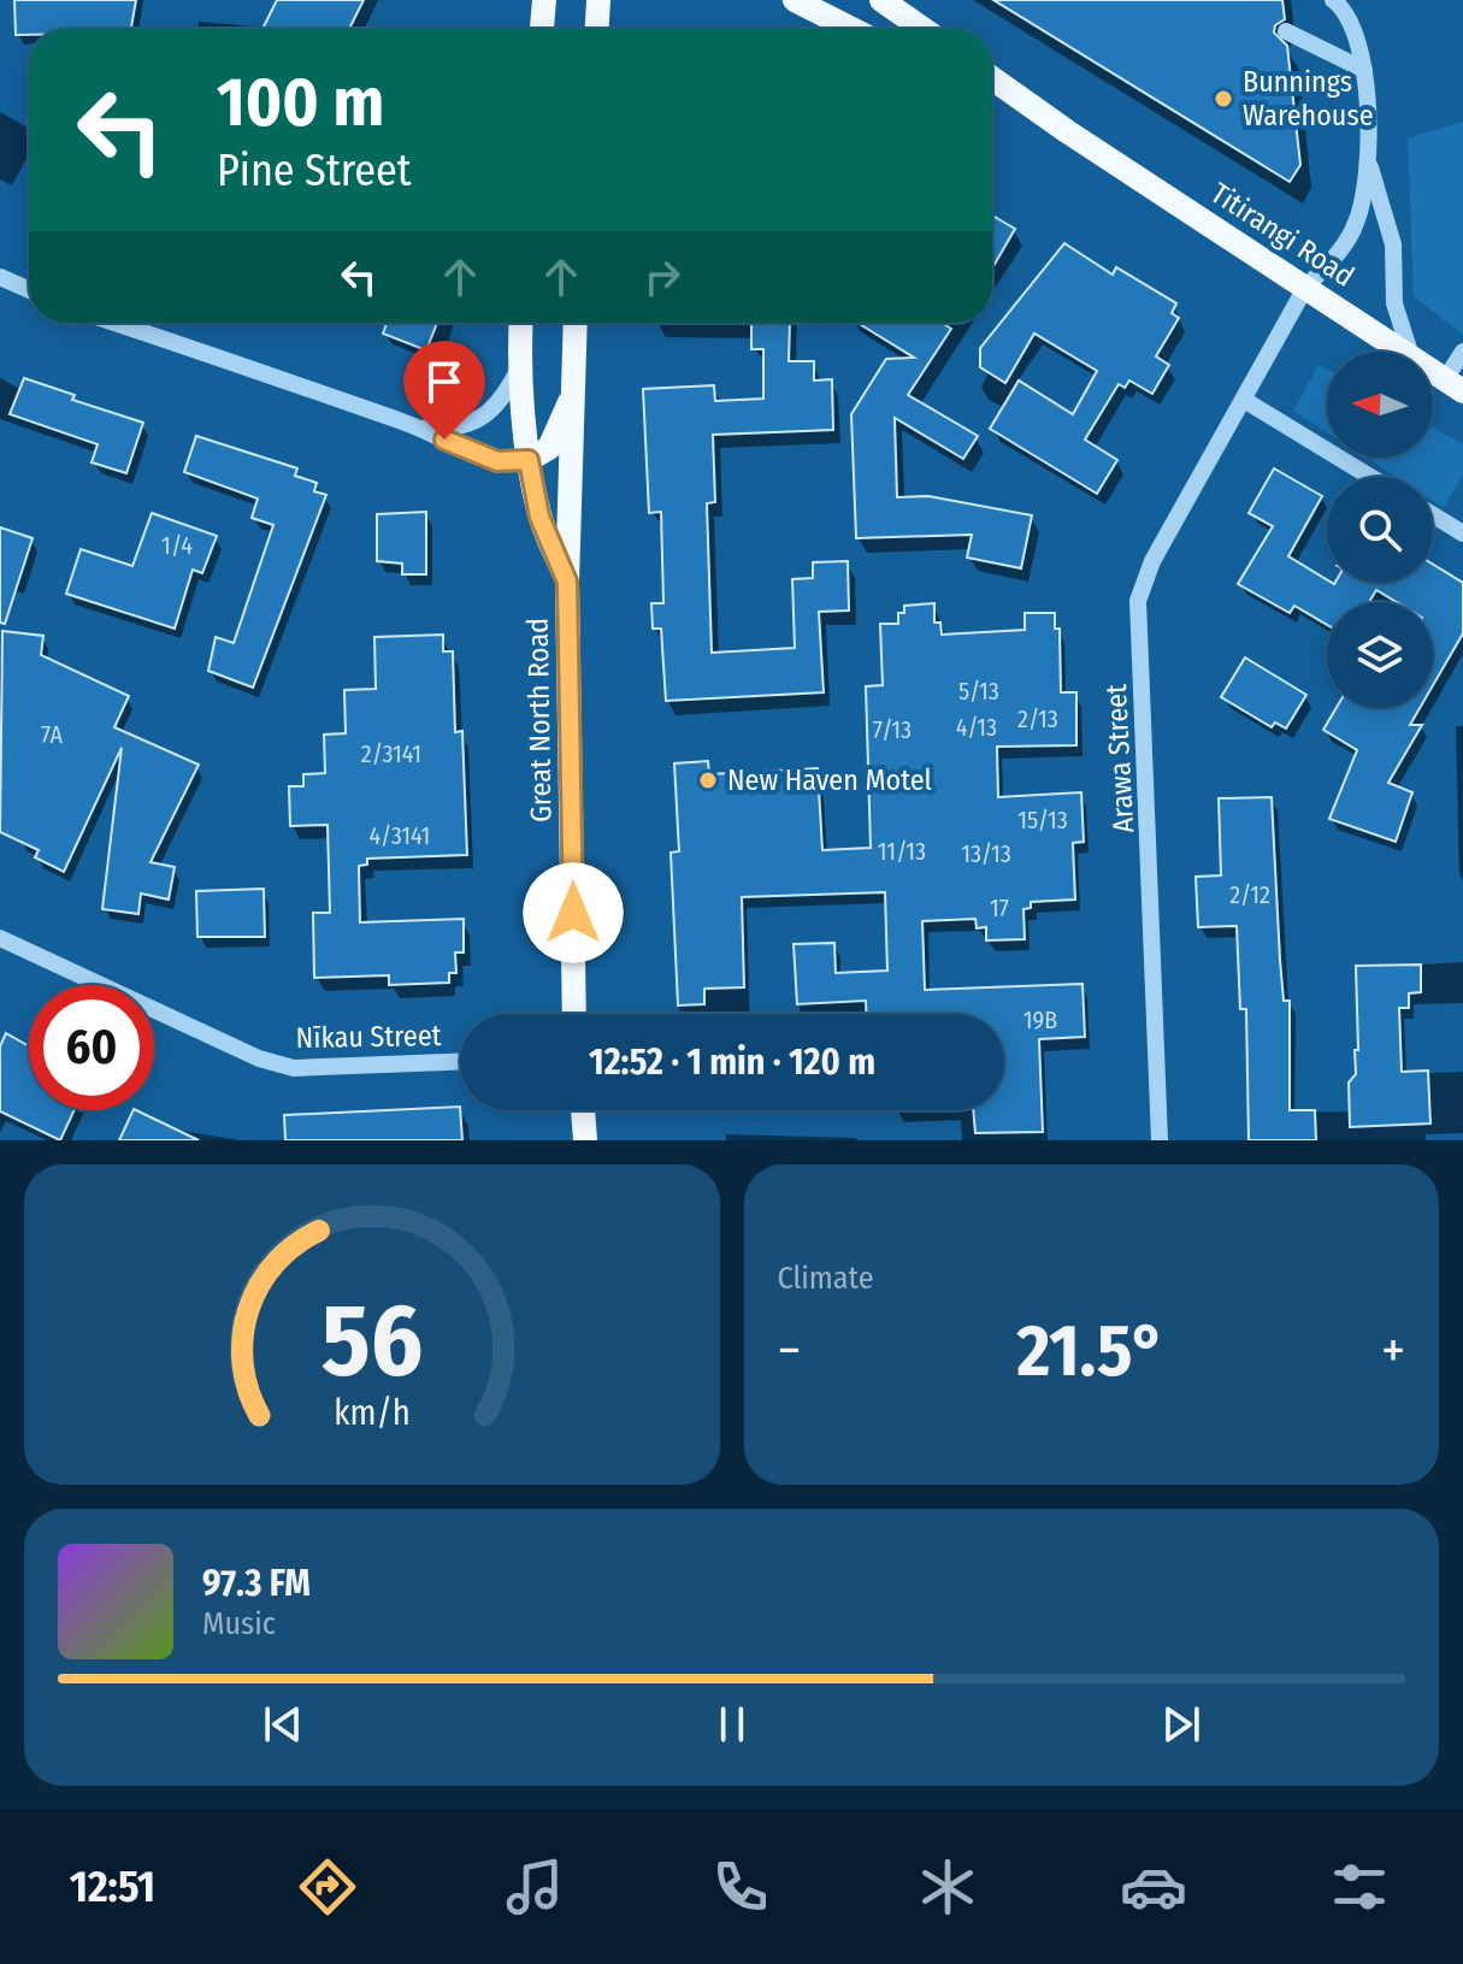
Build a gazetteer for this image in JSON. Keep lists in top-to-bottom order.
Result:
{
  "streets": {
    "main road": ["Titirangi Road", "Great North Road"],
    "street": ["Arawa Street", "Nīkau Street"]
  },
  "crossings": [
    ["Titirangi Road", "Arawa Street"]
  ],
  "places": ["Bunnings Warehouse", "New Haven Motel"],
  "house_numbers": [
    "1/4",
    "5/13",
    "2/13",
    "4/13",
    "7/13",
    "7A",
    "2/3141",
    "15/13",
    "4/3141",
    "11/13",
    "13/13",
    "2/12",
    "17",
    "19B"
  ],
  "north": "left",
  "page": {
    "turn": ["100 m", "Pine Street"],
    "limit": "60",
    "trip": "12:52 · 1 min · 120 m",
    "tile": "Climate",
    "heat": ["−", "21.5°", "+"],
    "song": ["97.3 FM", "Music"],
    "tabs": "12:51",
    "gauge": ["56", "km/h"]
  }
}
